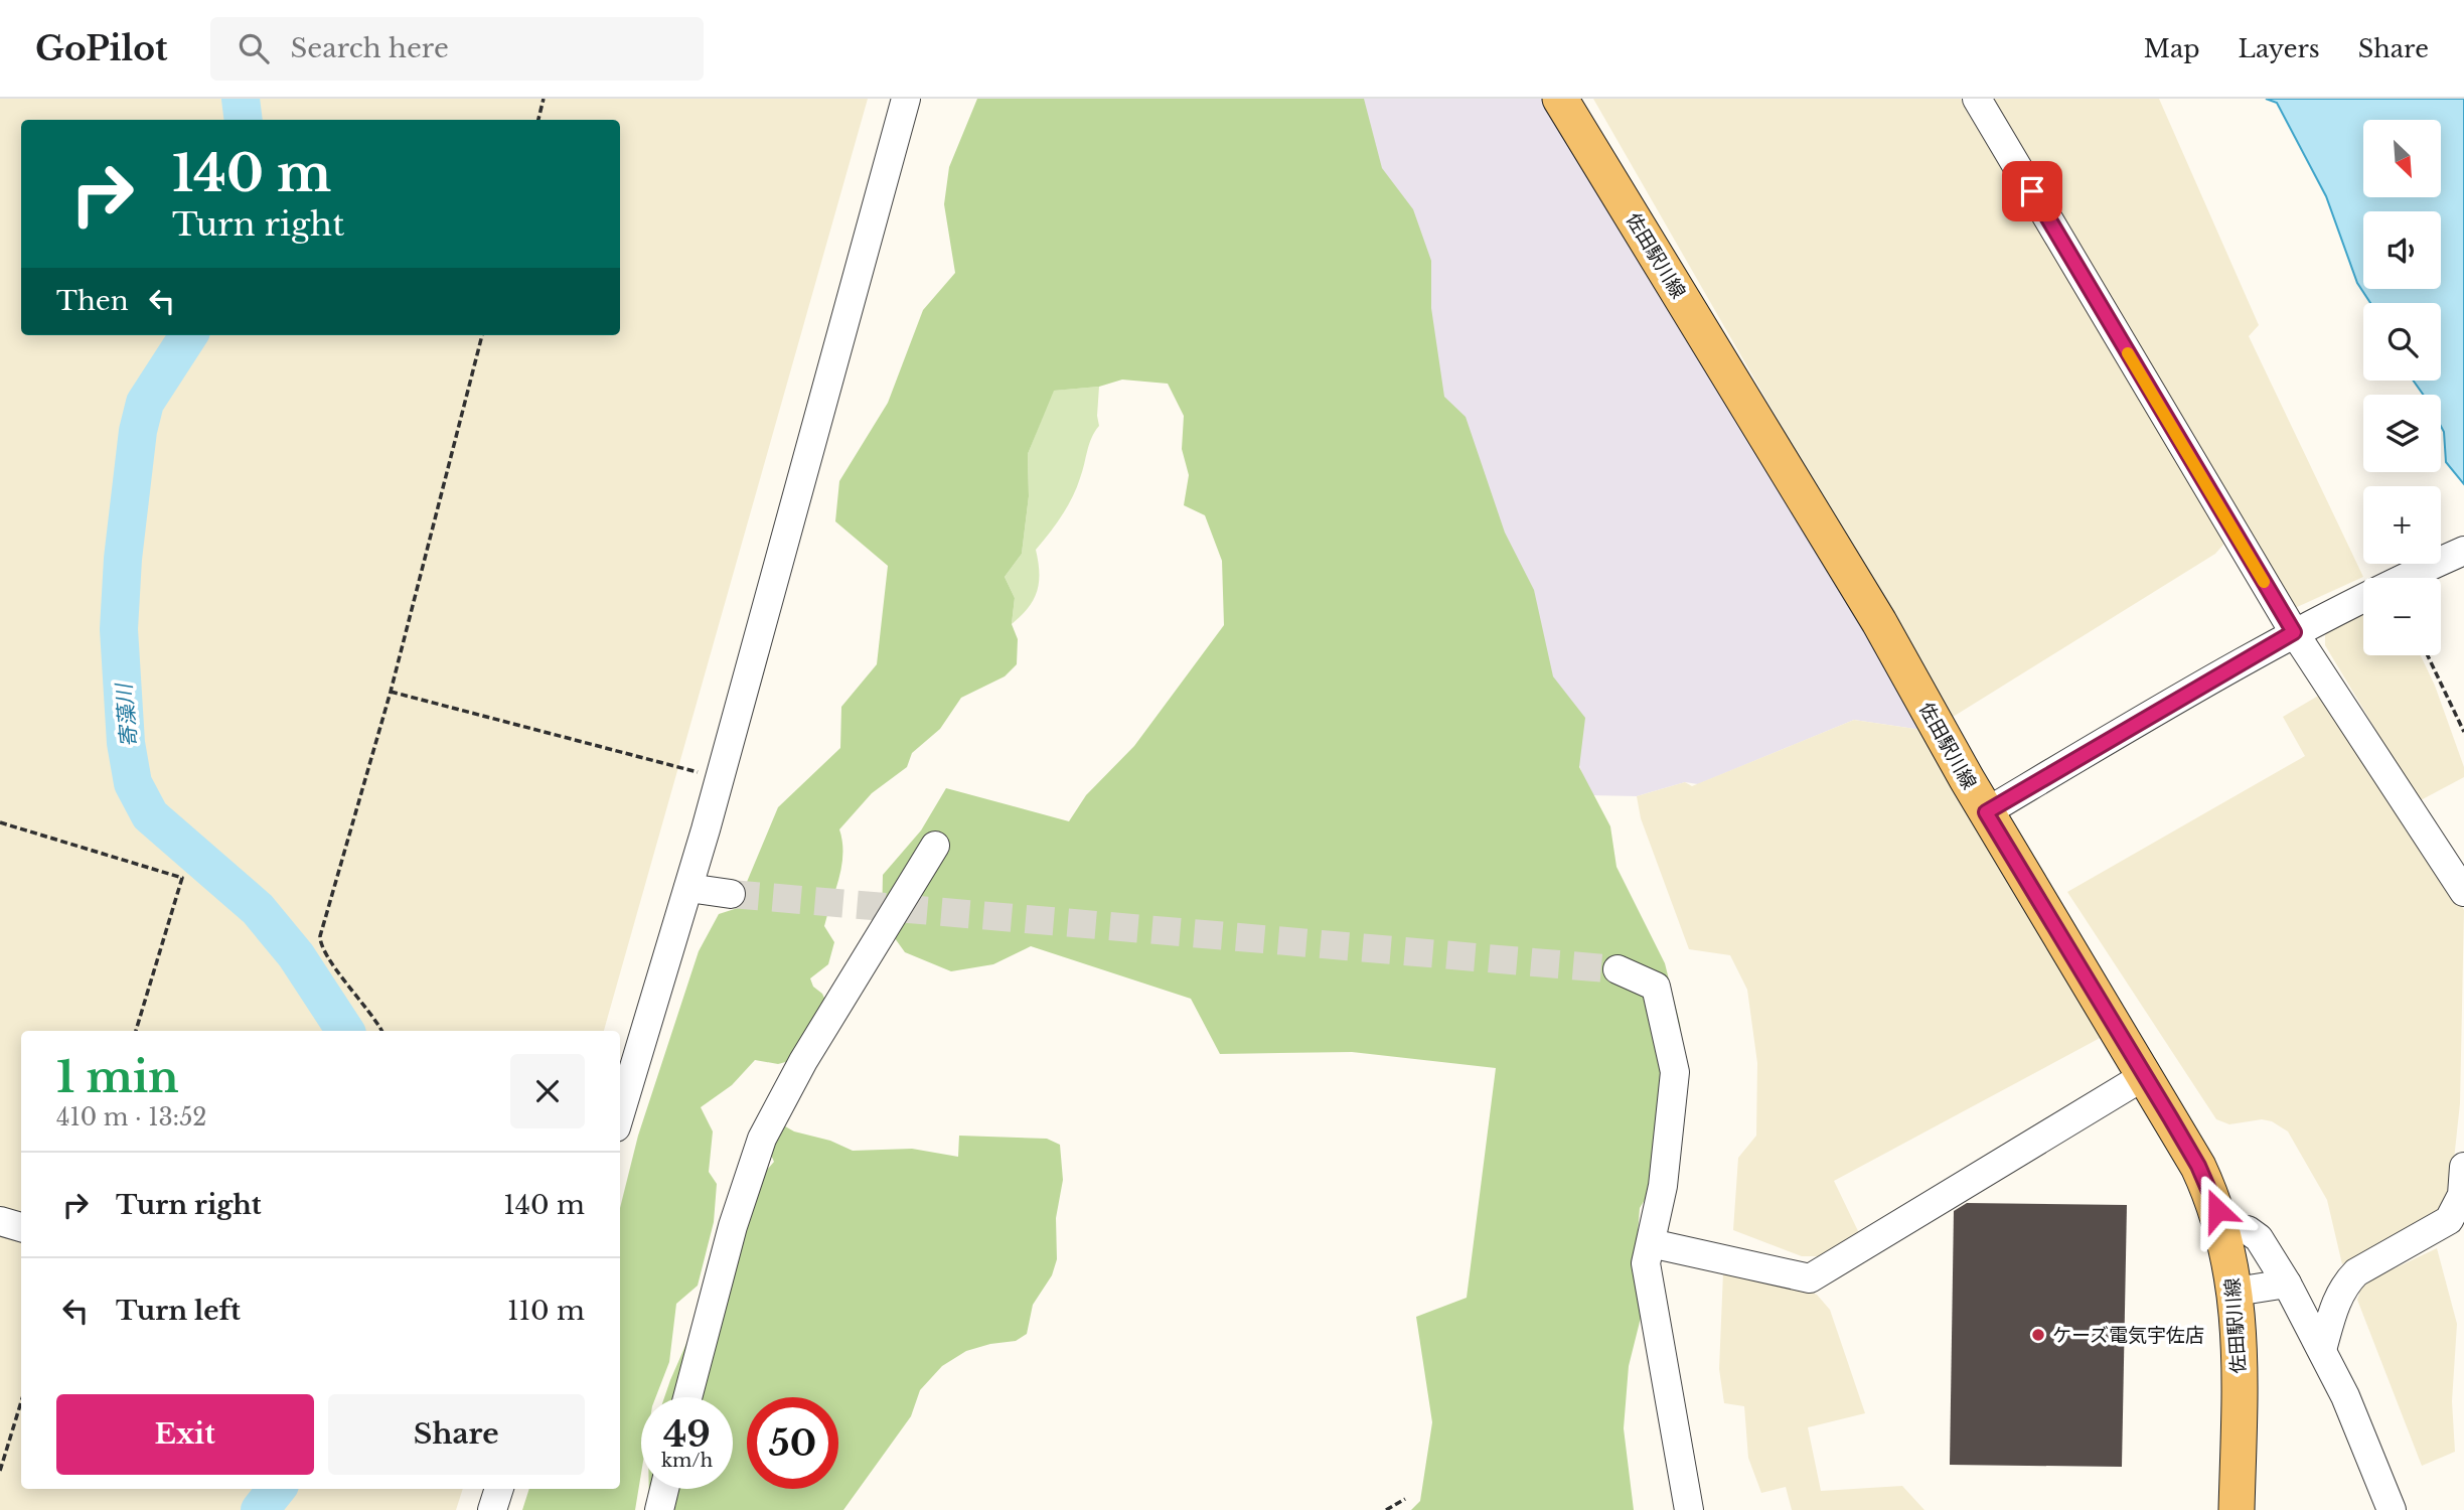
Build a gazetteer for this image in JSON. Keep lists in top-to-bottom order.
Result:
{
  "streets": {
    "main road": ["佐田駅川線"]
  },
  "water": ["寄藻川"],
  "places": ["ケーズ電気宇佐店"],
  "north": "bottom right",
  "page": {
    "header": "GoPilot",
    "search": "Search here",
    "nav": ["Map", "Layers", "Share"],
    "map_buttons": ["+", "−"],
    "turn": ["140 m", "Turn right"],
    "then": "Then",
    "heading": ["1 min", "410 m · 13:52"],
    "list": [
      {
        "name": "Turn right",
        "value": "140 m"
      },
      {
        "name": "Turn left",
        "value": "110 m"
      }
    ],
    "buttons": ["Exit", "Share"],
    "speed": "49 km/h",
    "limit": "50"
  }
}
